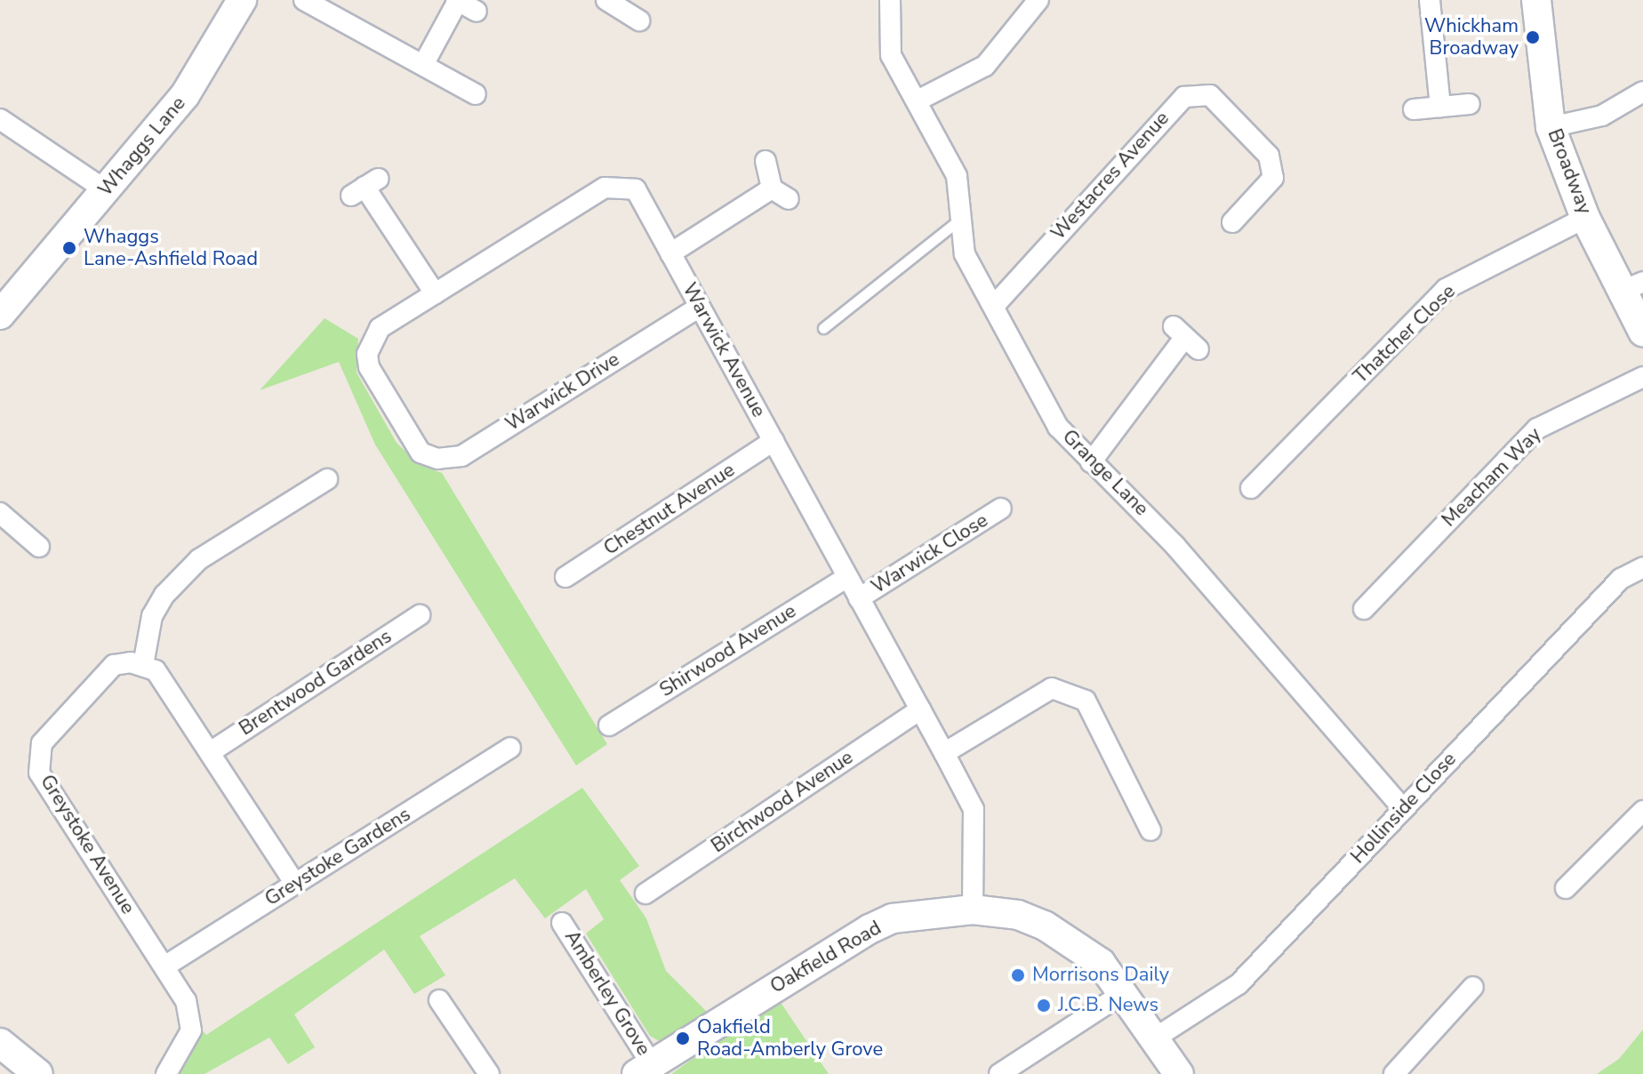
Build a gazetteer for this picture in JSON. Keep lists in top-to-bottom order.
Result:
{
  "streets": {
    "street": [
      "Whaggs Lane",
      "Broadway",
      "Westacres Avenue",
      "Thatcher Close",
      "Warwick Avenue",
      "Warwick Drive",
      "Grange Lane",
      "Meacham Way",
      "Chestnut Avenue",
      "Warwick Close",
      "Shirwood Avenue",
      "Brentwood Gardens",
      "Birchwood Avenue",
      "Hollinside Close",
      "Greystoke Avenue",
      "Greystoke Gardens",
      "Oakfield Road",
      "Amberley Grove"
    ]
  },
  "crossings": [
    ["Broadway", "Thatcher Close"],
    ["Westacres Avenue", "Grange Lane"],
    ["Warwick Avenue", "Warwick Drive"],
    ["Warwick Avenue", "Chestnut Avenue"],
    ["Warwick Avenue", "Warwick Close"],
    ["Warwick Avenue", "Shirwood Avenue"],
    ["Warwick Avenue", "Birchwood Avenue"],
    ["Warwick Avenue", "Oakfield Road"],
    ["Grange Lane", "Hollinside Close"],
    ["Hollinside Close", "Oakfield Road"],
    ["Greystoke Avenue", "Greystoke Gardens"],
    ["Oakfield Road", "Amberley Grove"]
  ],
  "places": [
    "Whickham Broadway",
    "Whaggs Lane-Ashfield Road",
    "Morrisons Daily",
    "J.C.B. News",
    "Oakfield Road-Amberly Grove"
  ]
}
